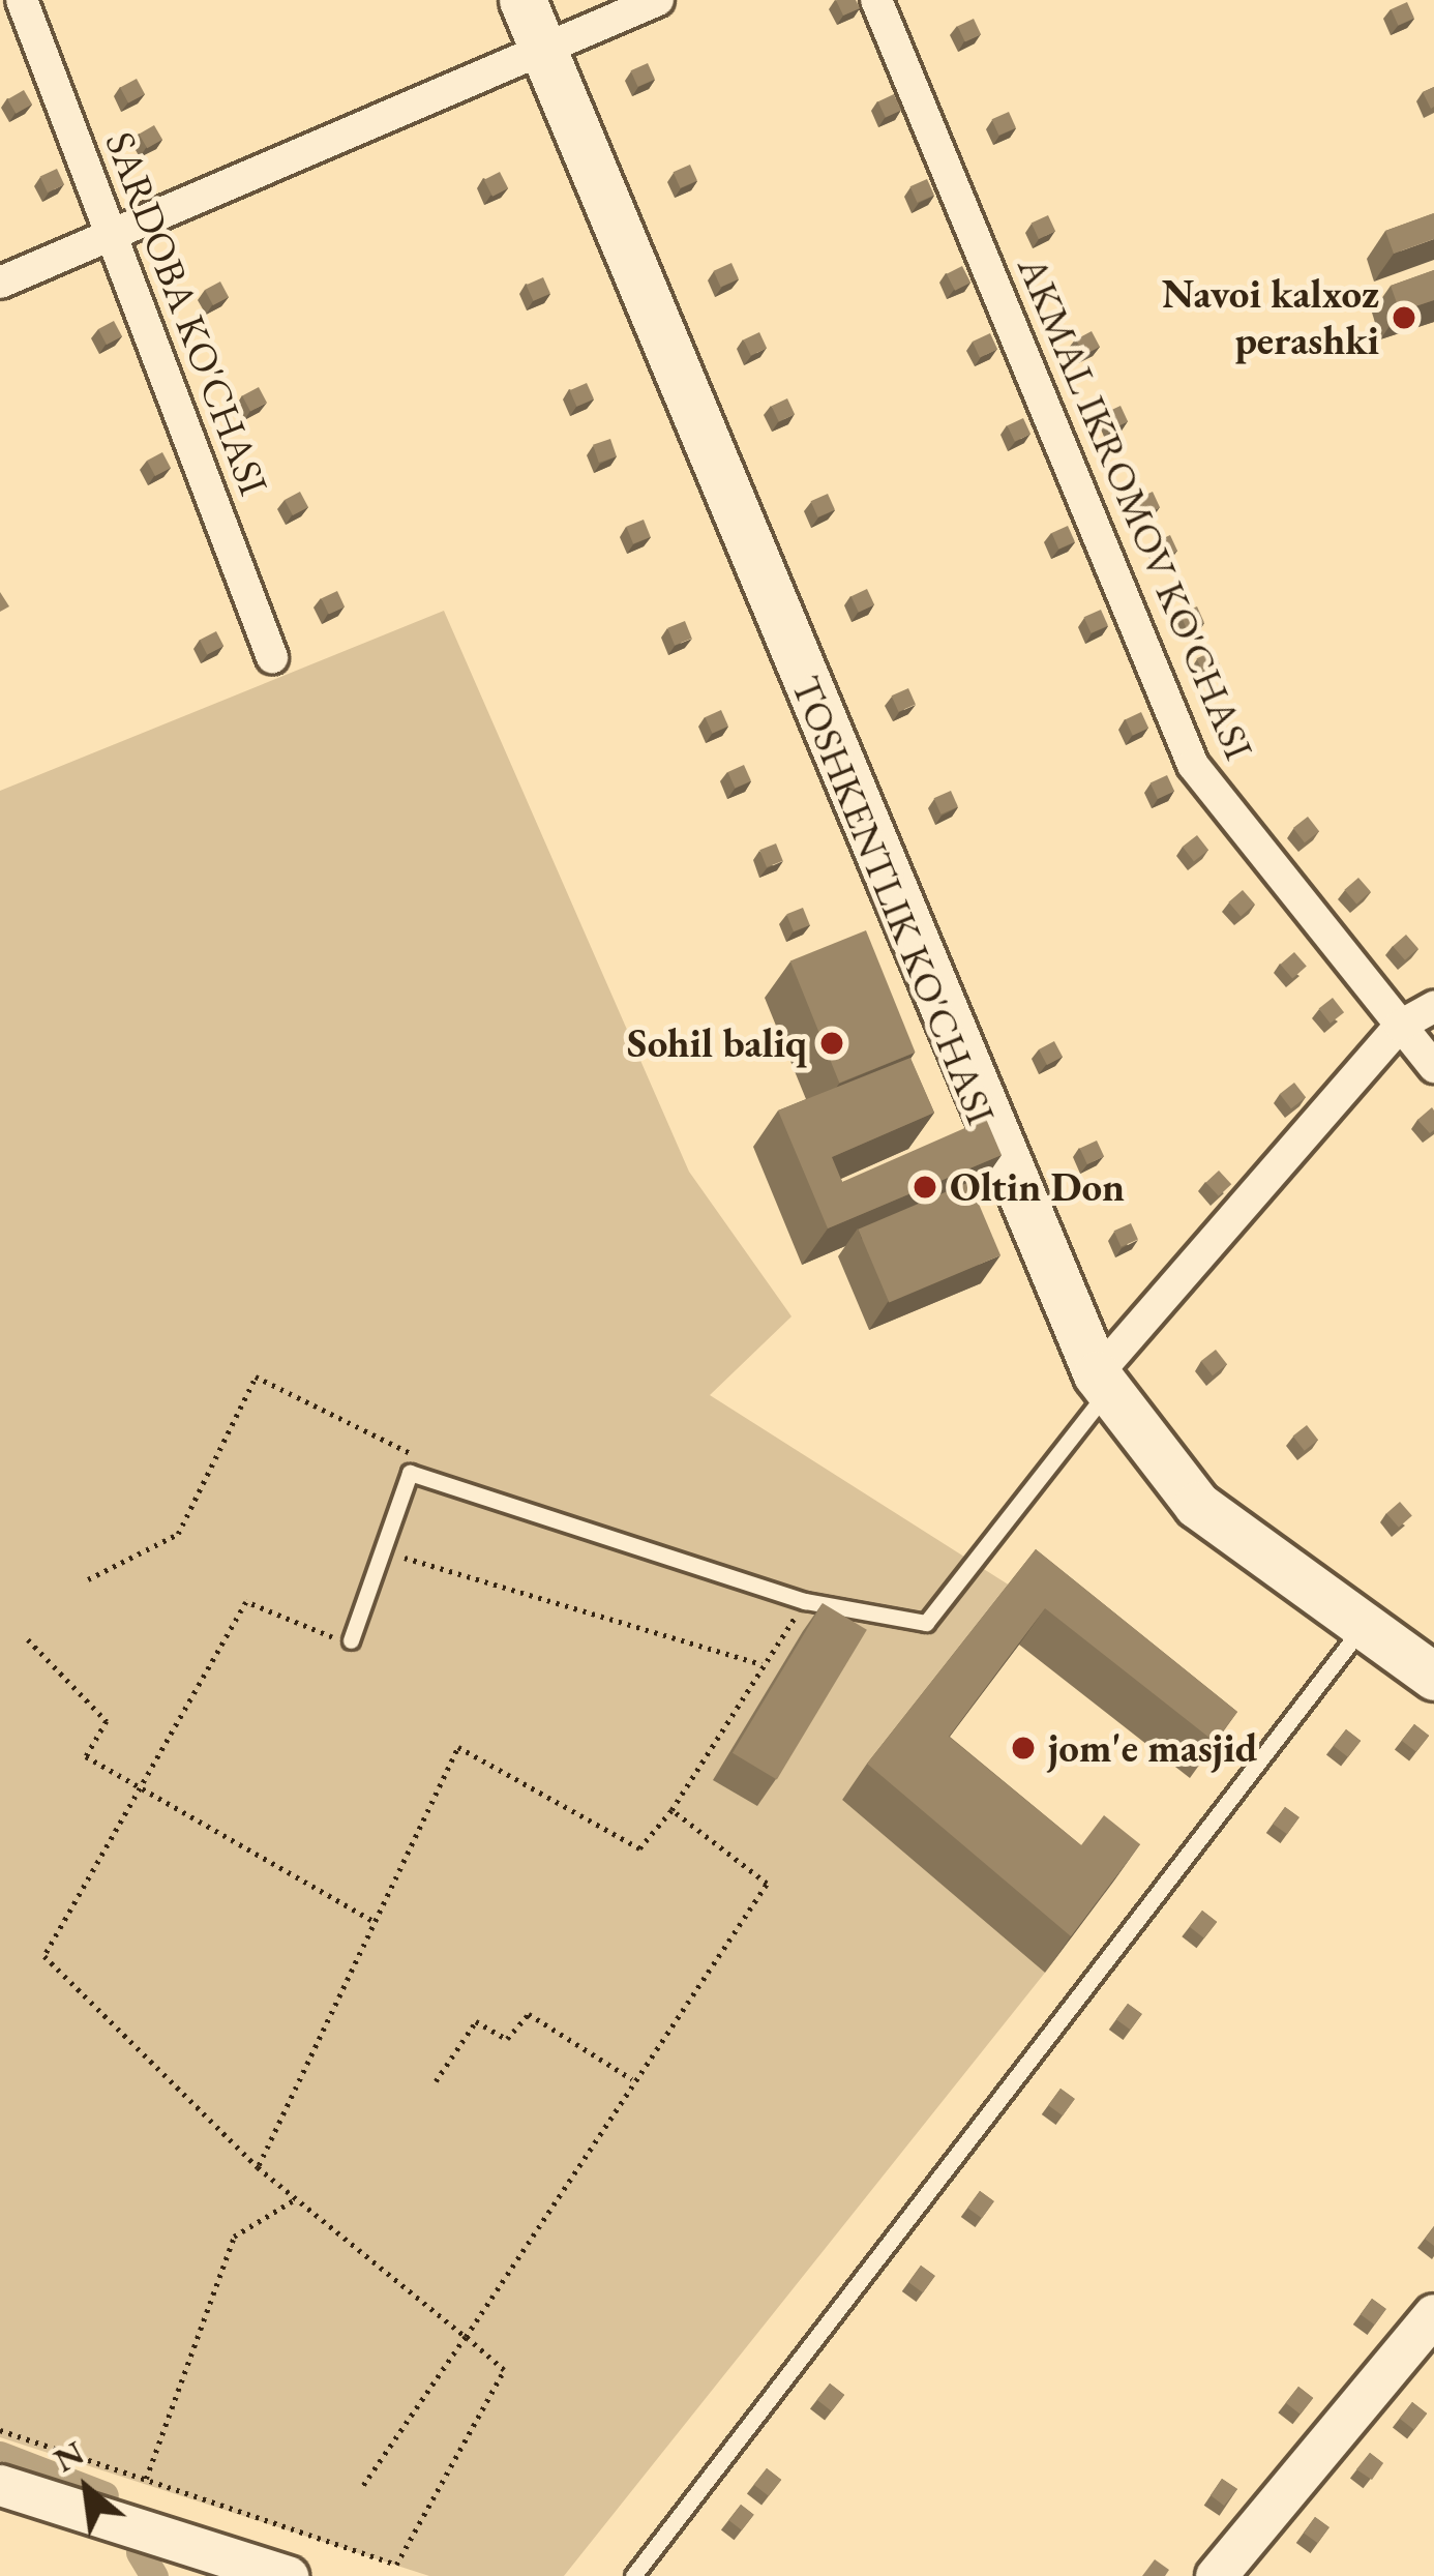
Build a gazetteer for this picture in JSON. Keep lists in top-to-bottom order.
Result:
{
  "streets": {
    "main road": ["TOSHKENTLIK KO'CHASI"],
    "street": ["SARDOBA KO'CHASI", "AKMAL IKROMOV KO'CHASI"]
  },
  "places": [
    "Navoi kalxoz perashki",
    "Sohil baliq",
    "Oltin Don",
    "jom'e masjid"
  ],
  "north": "top left"
}
